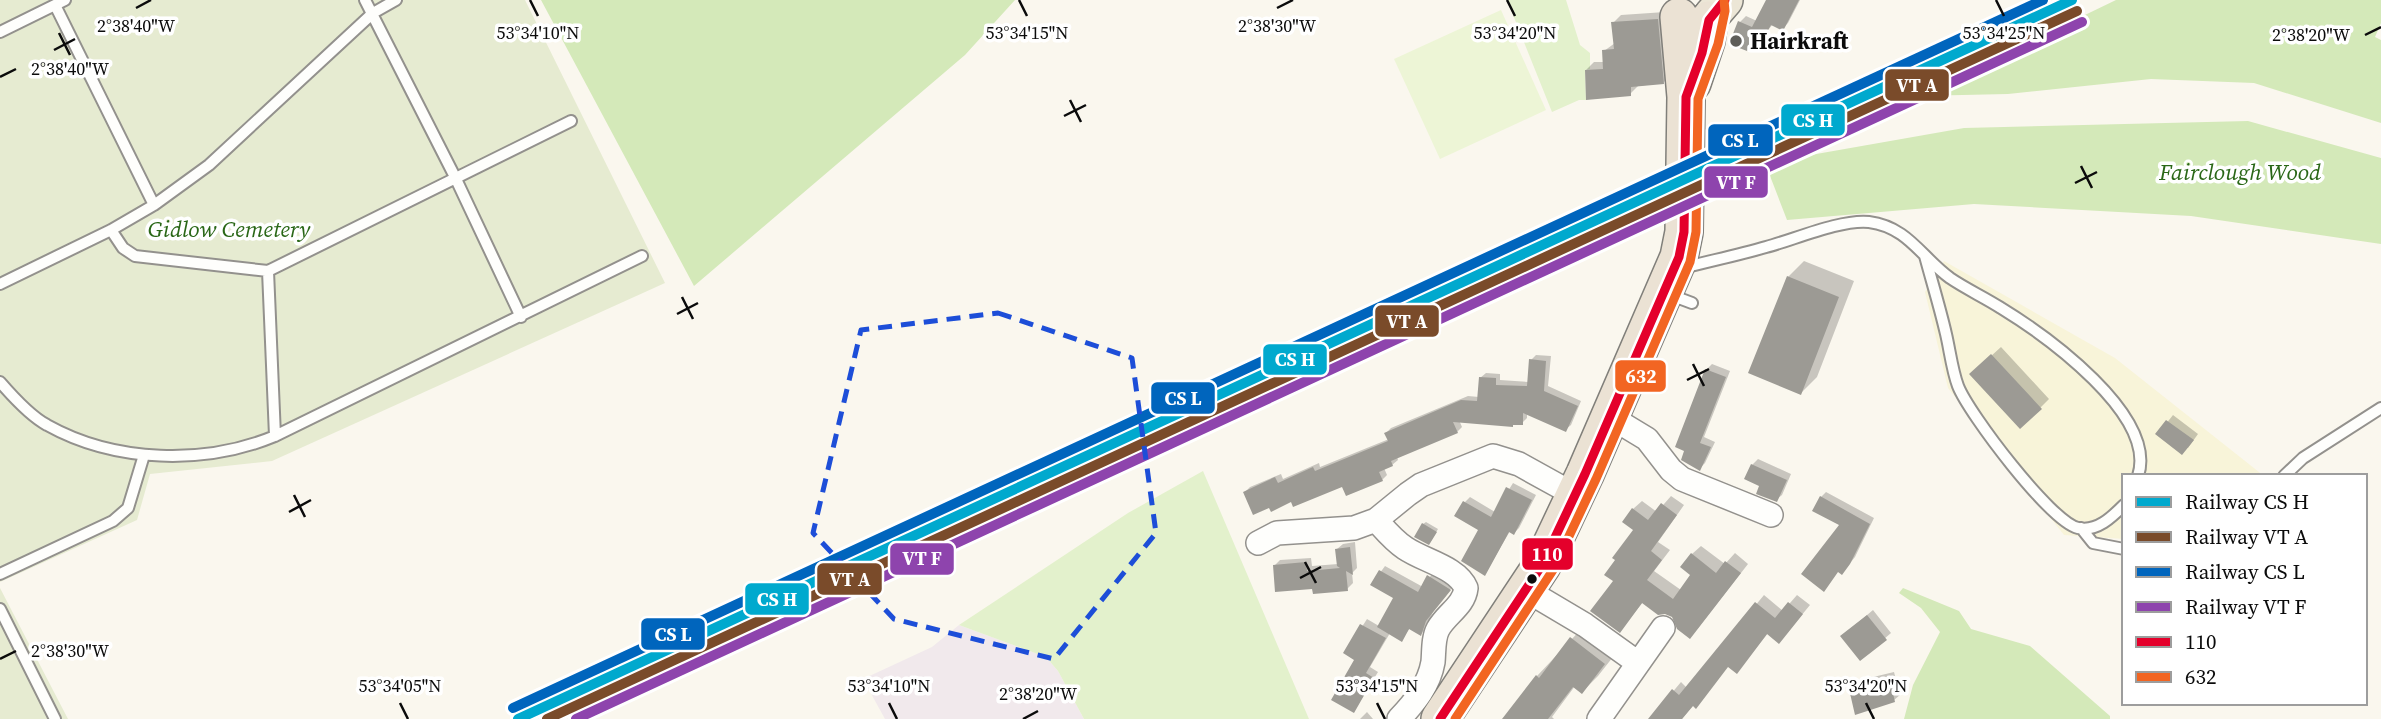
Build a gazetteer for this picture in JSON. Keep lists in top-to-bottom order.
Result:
{
  "parks": ["Fairclough Wood", "Gidlow Cemetery"],
  "places": ["Hairkraft"],
  "lines": ["transit line 110", "transit line 632"],
  "legend": [
    "Railway CS H",
    "Railway VT A",
    "Railway CS L",
    "Railway VT F",
    "110",
    "632"
  ],
  "coordinates": [
    "2°38'40\"W",
    "2°38'30\"W",
    "53°34'10\"N",
    "53°34'15\"N",
    "53°34'20\"N",
    "53°34'25\"N",
    "2°38'20\"W",
    "53°34'05\"N"
  ]
}
